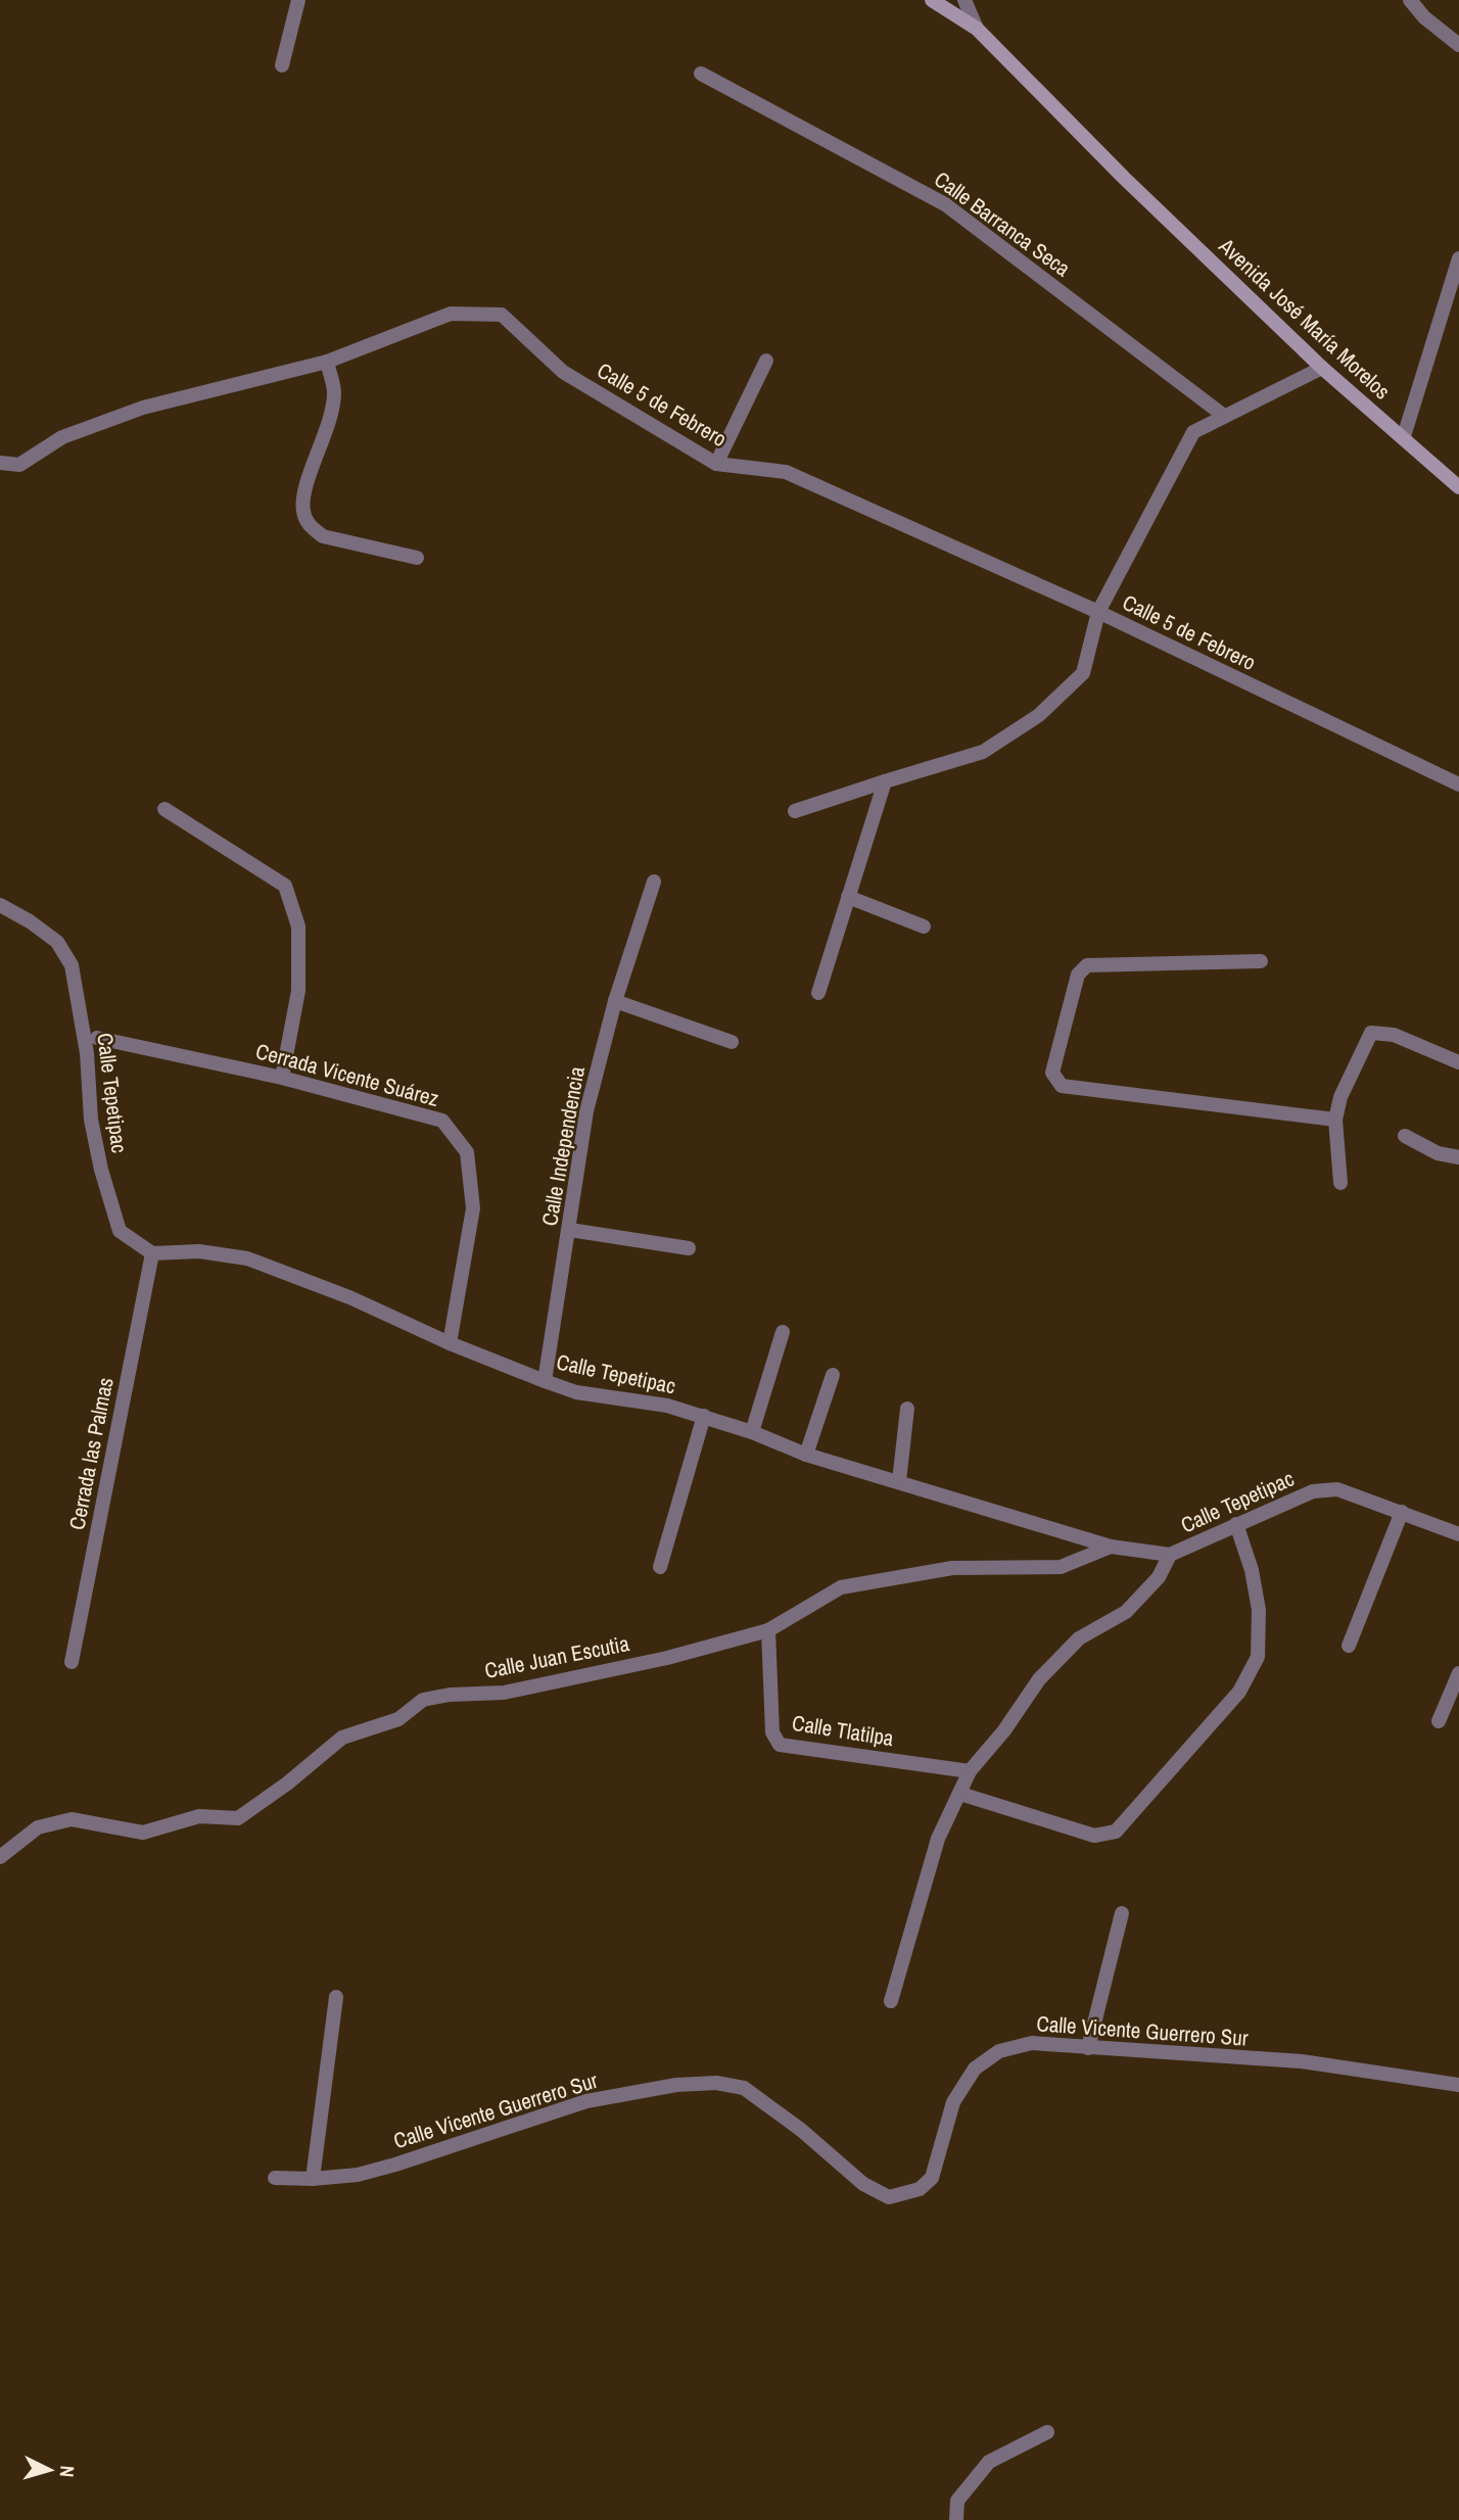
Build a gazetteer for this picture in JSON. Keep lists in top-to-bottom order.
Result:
{
  "streets": {
    "main road": ["Avenida José María Morelos"],
    "street": [
      "Calle Barranca Seca",
      "Calle 5 de Febrero",
      "Cerrada Vicente Suárez",
      "Calle Tepetipac",
      "Calle Independencia",
      "Cerrada las Palmas",
      "Calle Juan Escutia",
      "Calle Tlatilpa",
      "Calle Vicente Guerrero Sur"
    ]
  },
  "crossings": [
    ["Cerrada Vicente Suárez", "Calle Tepetipac"],
    ["Calle Tepetipac", "Calle Independencia"],
    ["Calle Tepetipac", "Cerrada las Palmas"],
    ["Calle Tepetipac", "Calle Juan Escutia"],
    ["Calle Juan Escutia", "Calle Tlatilpa"]
  ],
  "north": "right"
}
